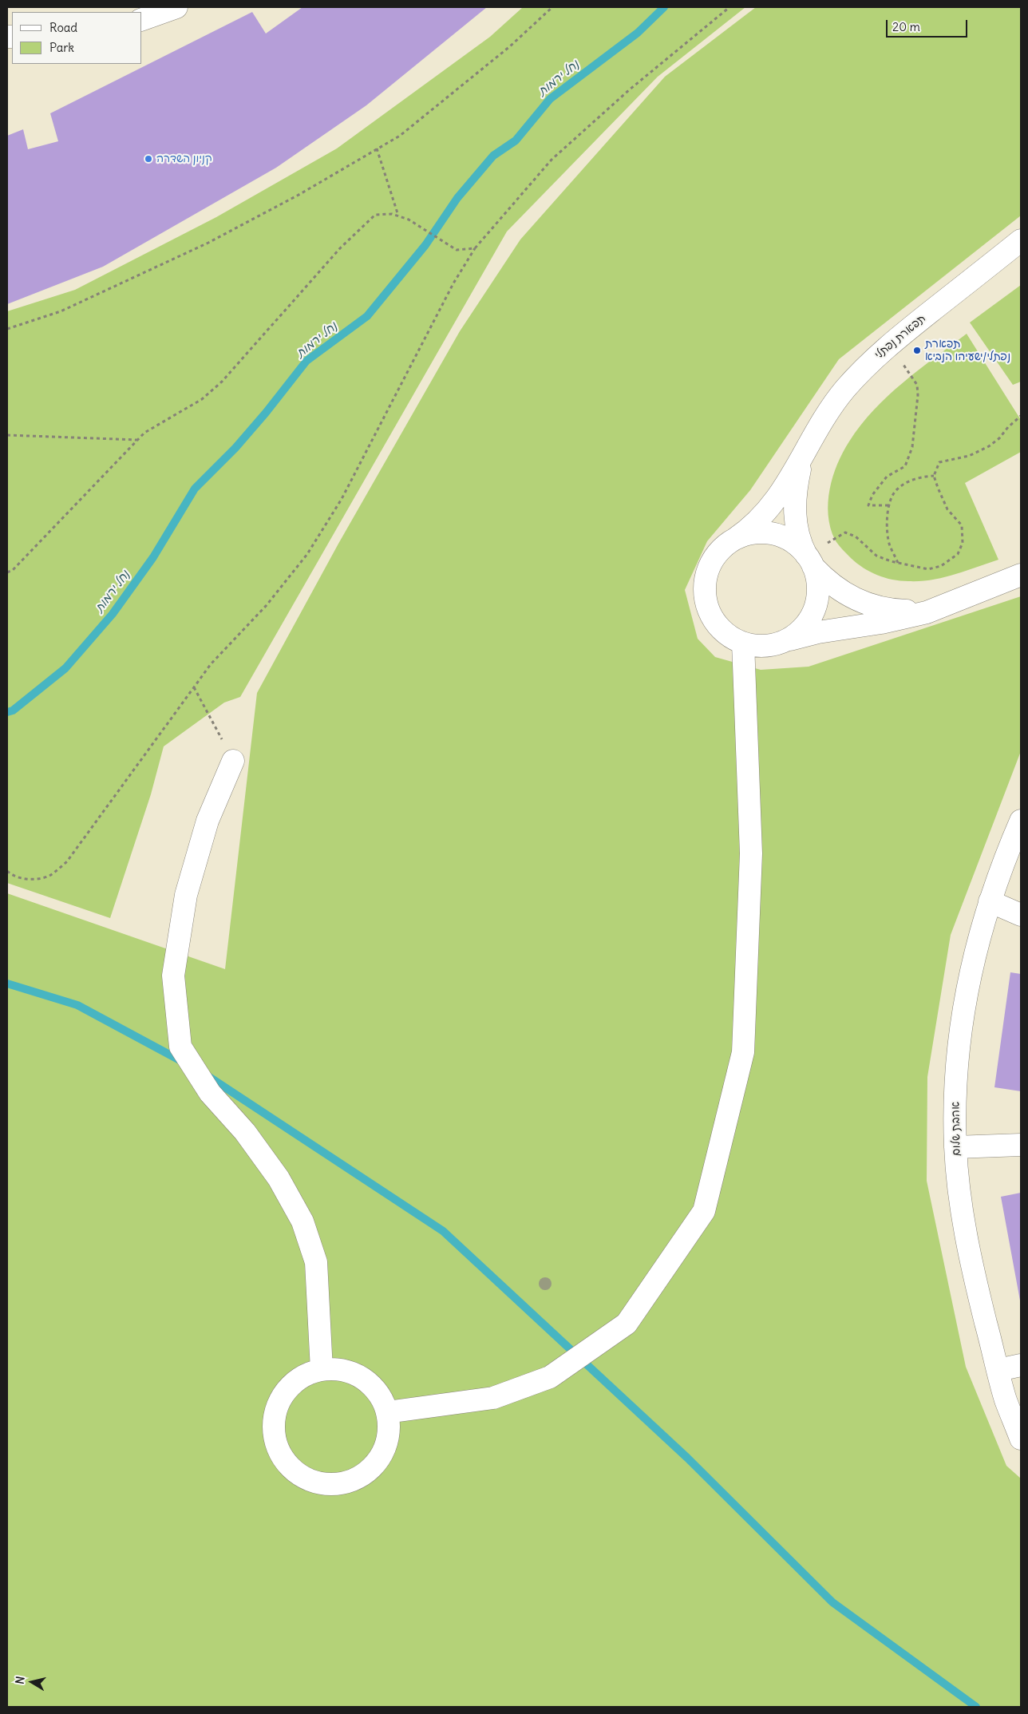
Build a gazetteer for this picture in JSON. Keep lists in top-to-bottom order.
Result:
{
  "streets": {
    "street": ["תפארת נפתלי", "אהבת שלום"]
  },
  "water": ["נחל ירמות"],
  "places": ["קניון השדרה", "תפארת נפתלי/ישעיהו הנביא"],
  "legend": ["Road", "Park"],
  "scale_bar": "20 m",
  "north": "left"
}
